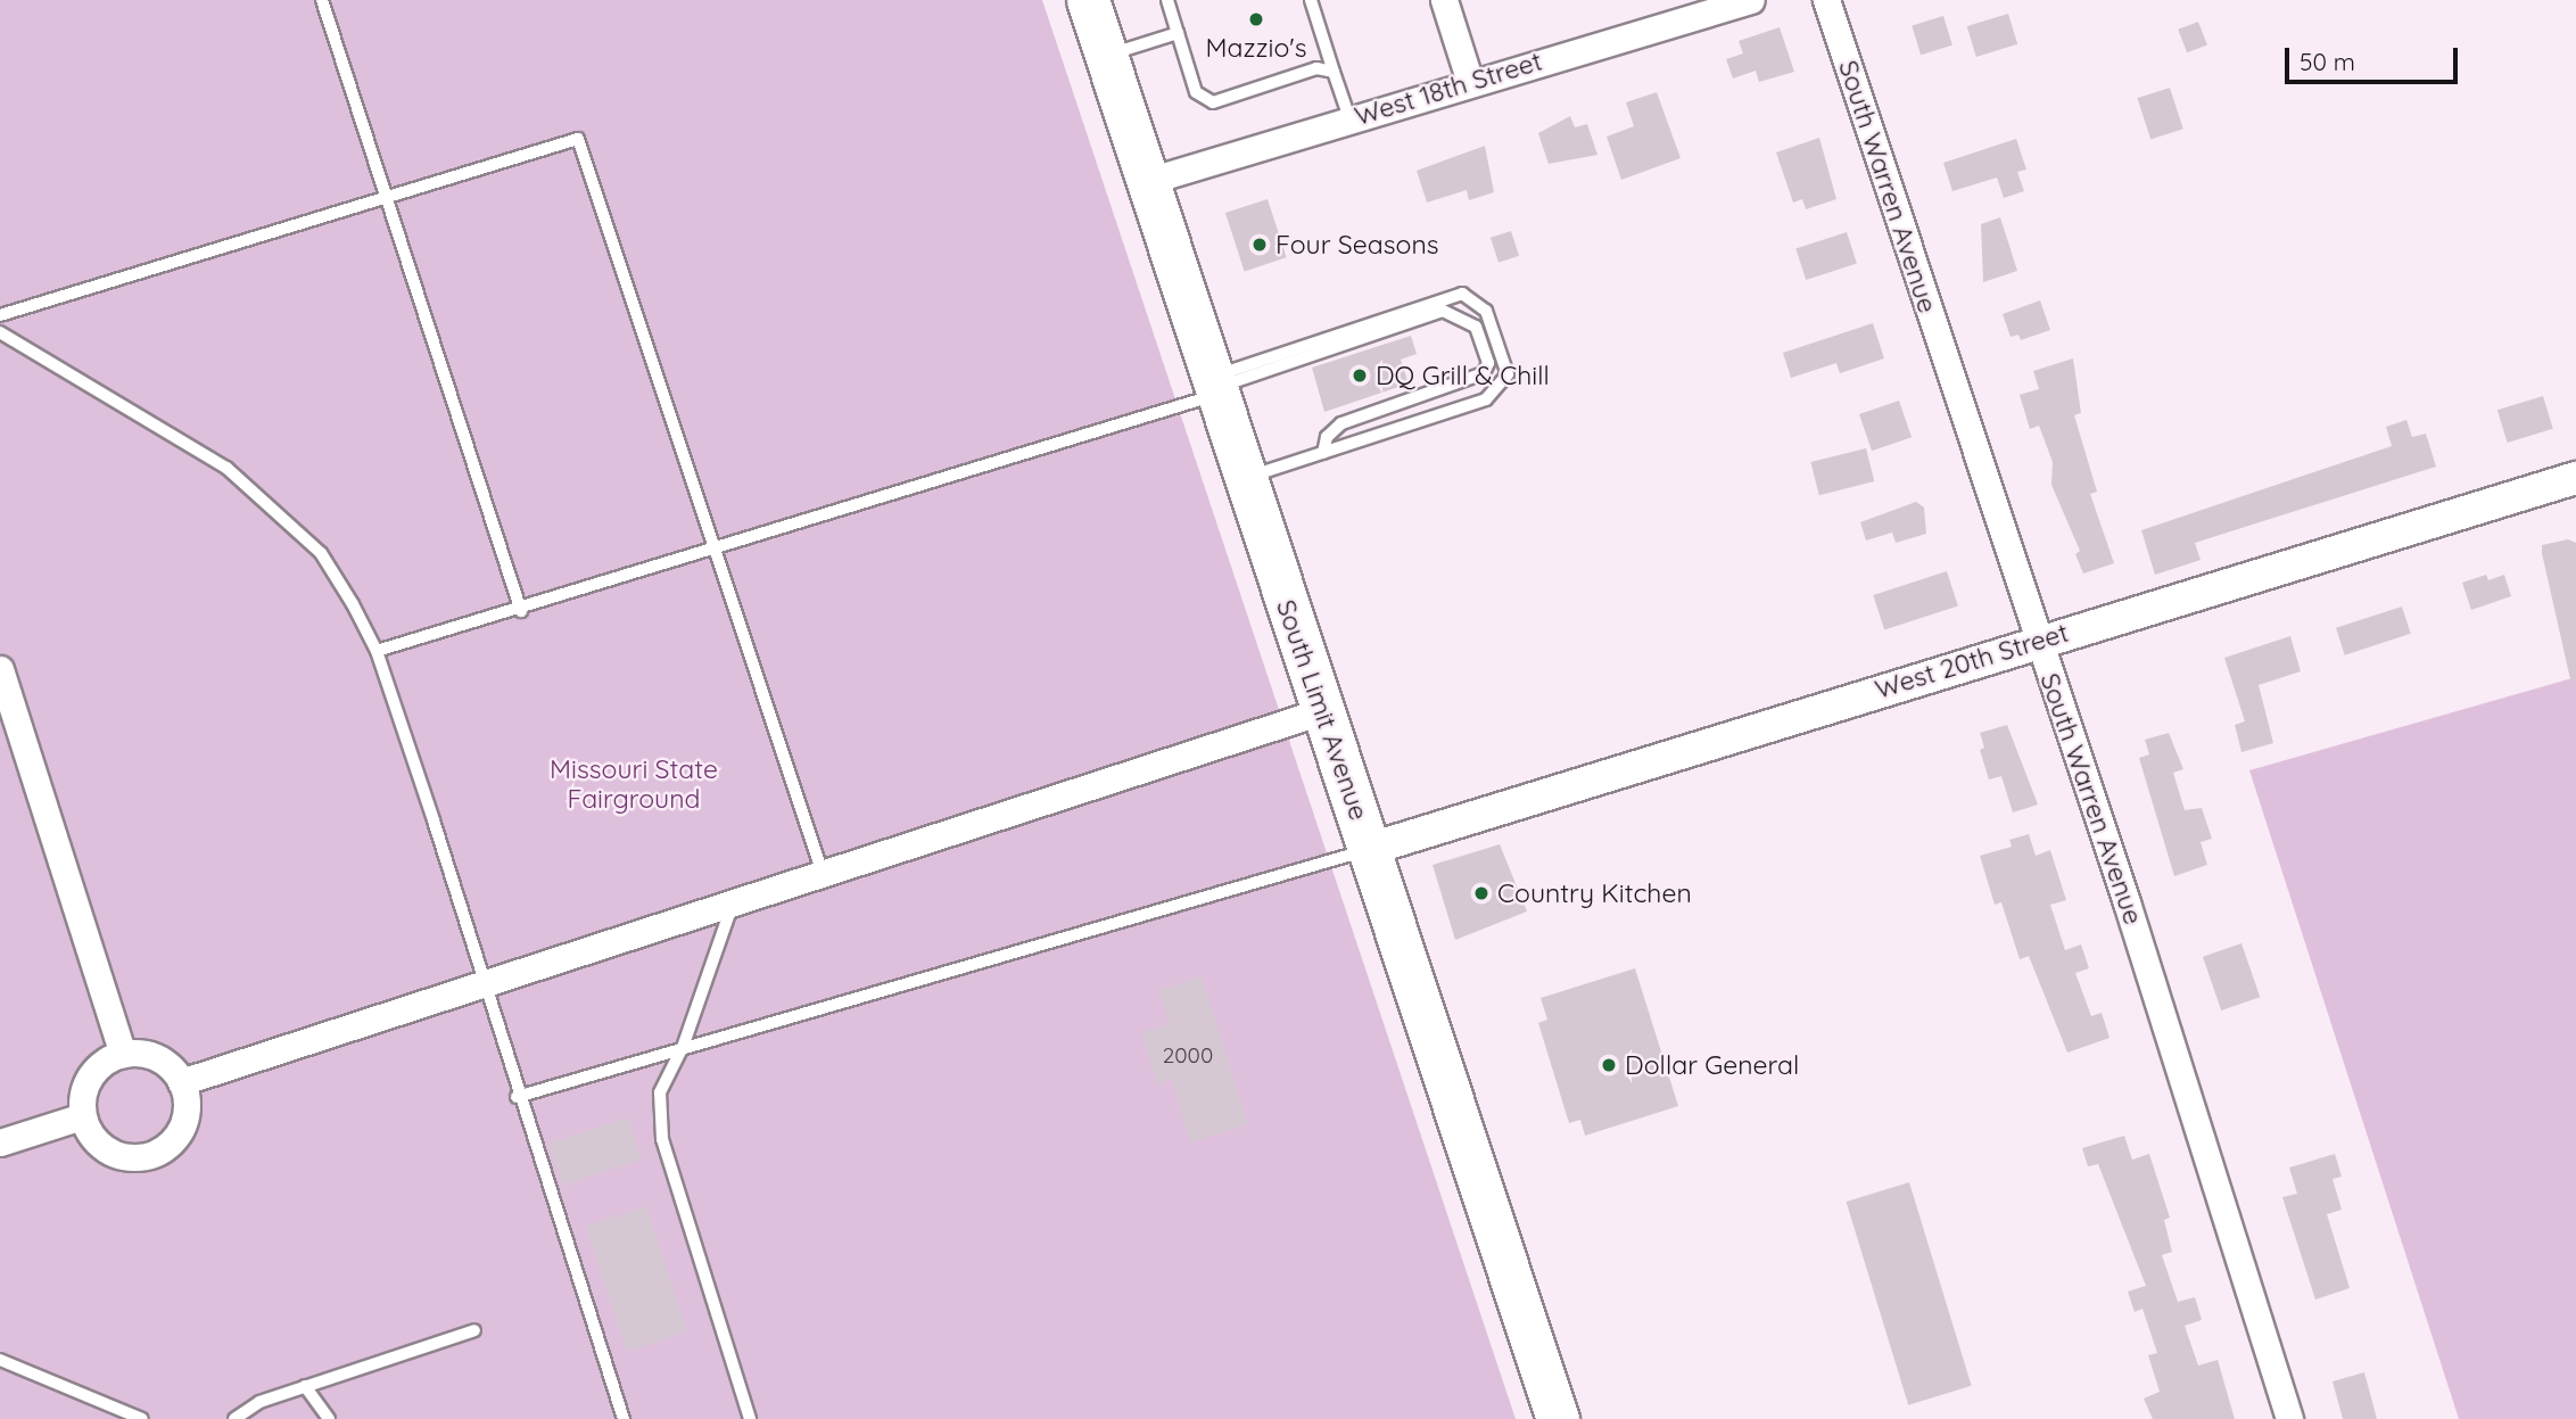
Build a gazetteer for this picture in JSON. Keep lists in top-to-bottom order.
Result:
{
  "streets": {
    "highway": ["South Limit Avenue"],
    "street": ["West 18th Street", "South Warren Avenue", "West 20th Street"]
  },
  "crossings": [
    ["West 18th Street", "South Limit Avenue"],
    ["South Warren Avenue", "West 20th Street"],
    ["West 20th Street", "South Limit Avenue"]
  ],
  "parks": ["Missouri State Fairground"],
  "places": [
    "Mazzio's",
    "Four Seasons",
    "DQ Grill & Chill",
    "Country Kitchen",
    "Dollar General"
  ],
  "house_numbers": ["2000"],
  "scale_bar": "50 m"
}
